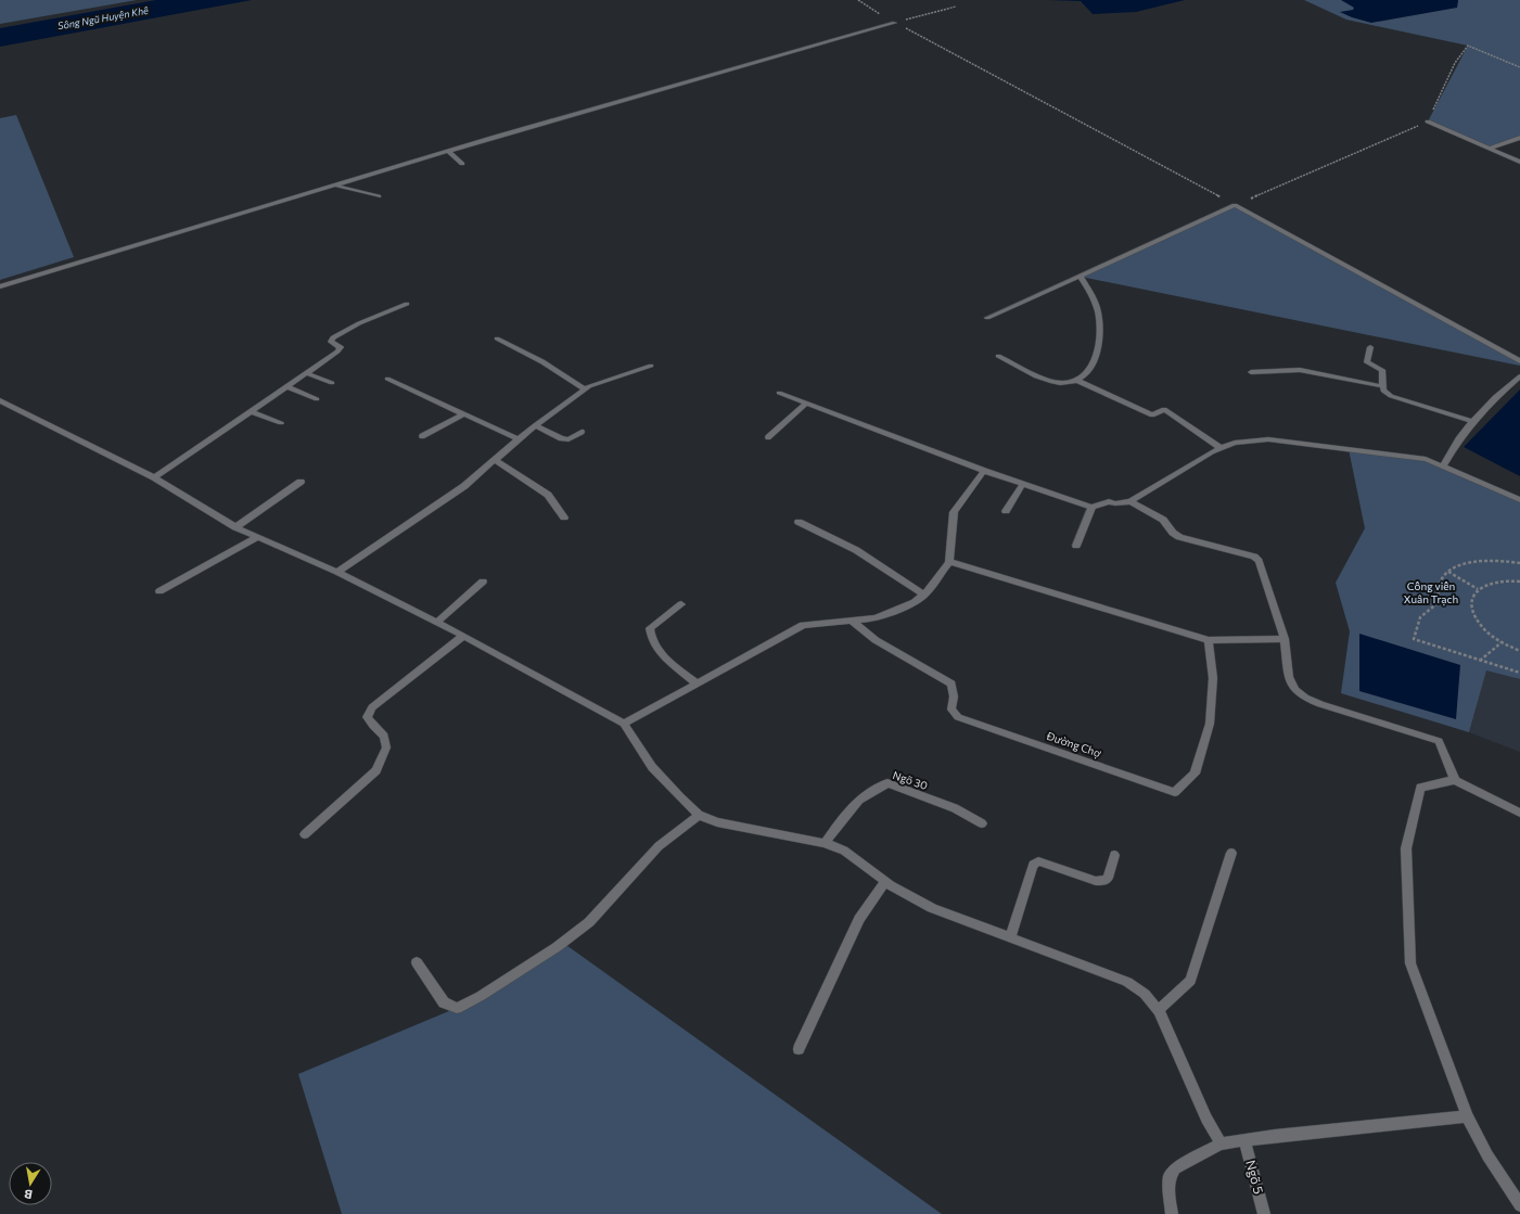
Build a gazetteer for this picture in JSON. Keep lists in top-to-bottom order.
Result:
{
  "streets": {
    "street": ["Đường Chợ", "Ngõ 30", "Ngõ 5"]
  },
  "water": ["Sông Ngũ Huyện Khê"],
  "parks": ["Công viên Xuân Trạch"],
  "north": "bottom"
}
